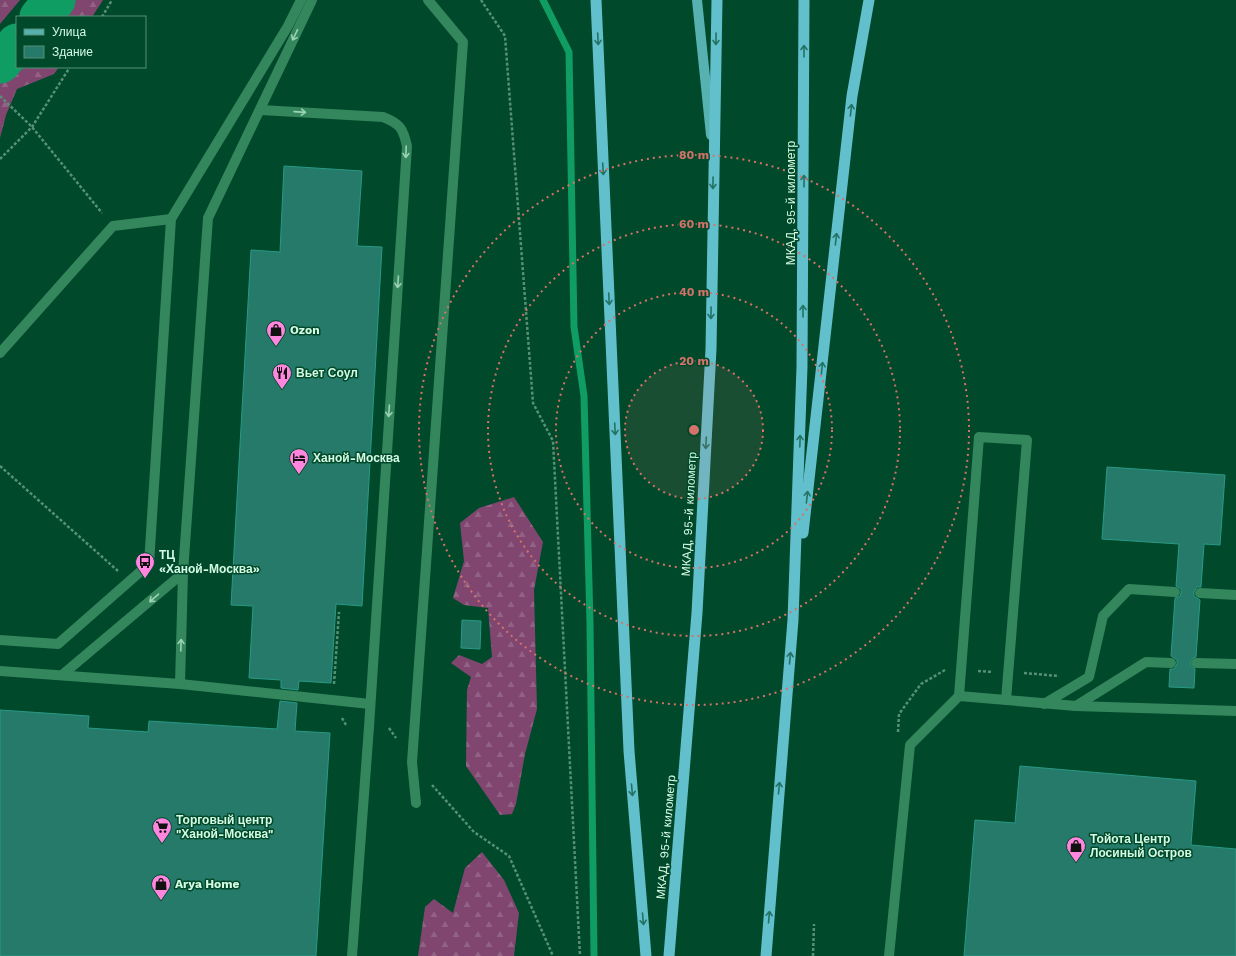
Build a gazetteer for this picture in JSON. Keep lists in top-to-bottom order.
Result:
{
  "streets": {
    "highway": ["МКАД, 95-й километр"]
  },
  "places": {
    "shop": ["Ozon", "Тойота Центр Лосиный Остров", "Arya Home"],
    "restaurant": ["Вьет Соул"],
    "hotel": ["Ханой-Москва"],
    "bus stop": ["ТЦ «Ханой-Москва»"],
    "supermarket": ["Торговый центр \"Ханой-Москва\""]
  },
  "legend": ["Улица", "Здание"],
  "rings": [
    "80 m",
    "60 m",
    "40 m",
    "20 m"
  ]
}
